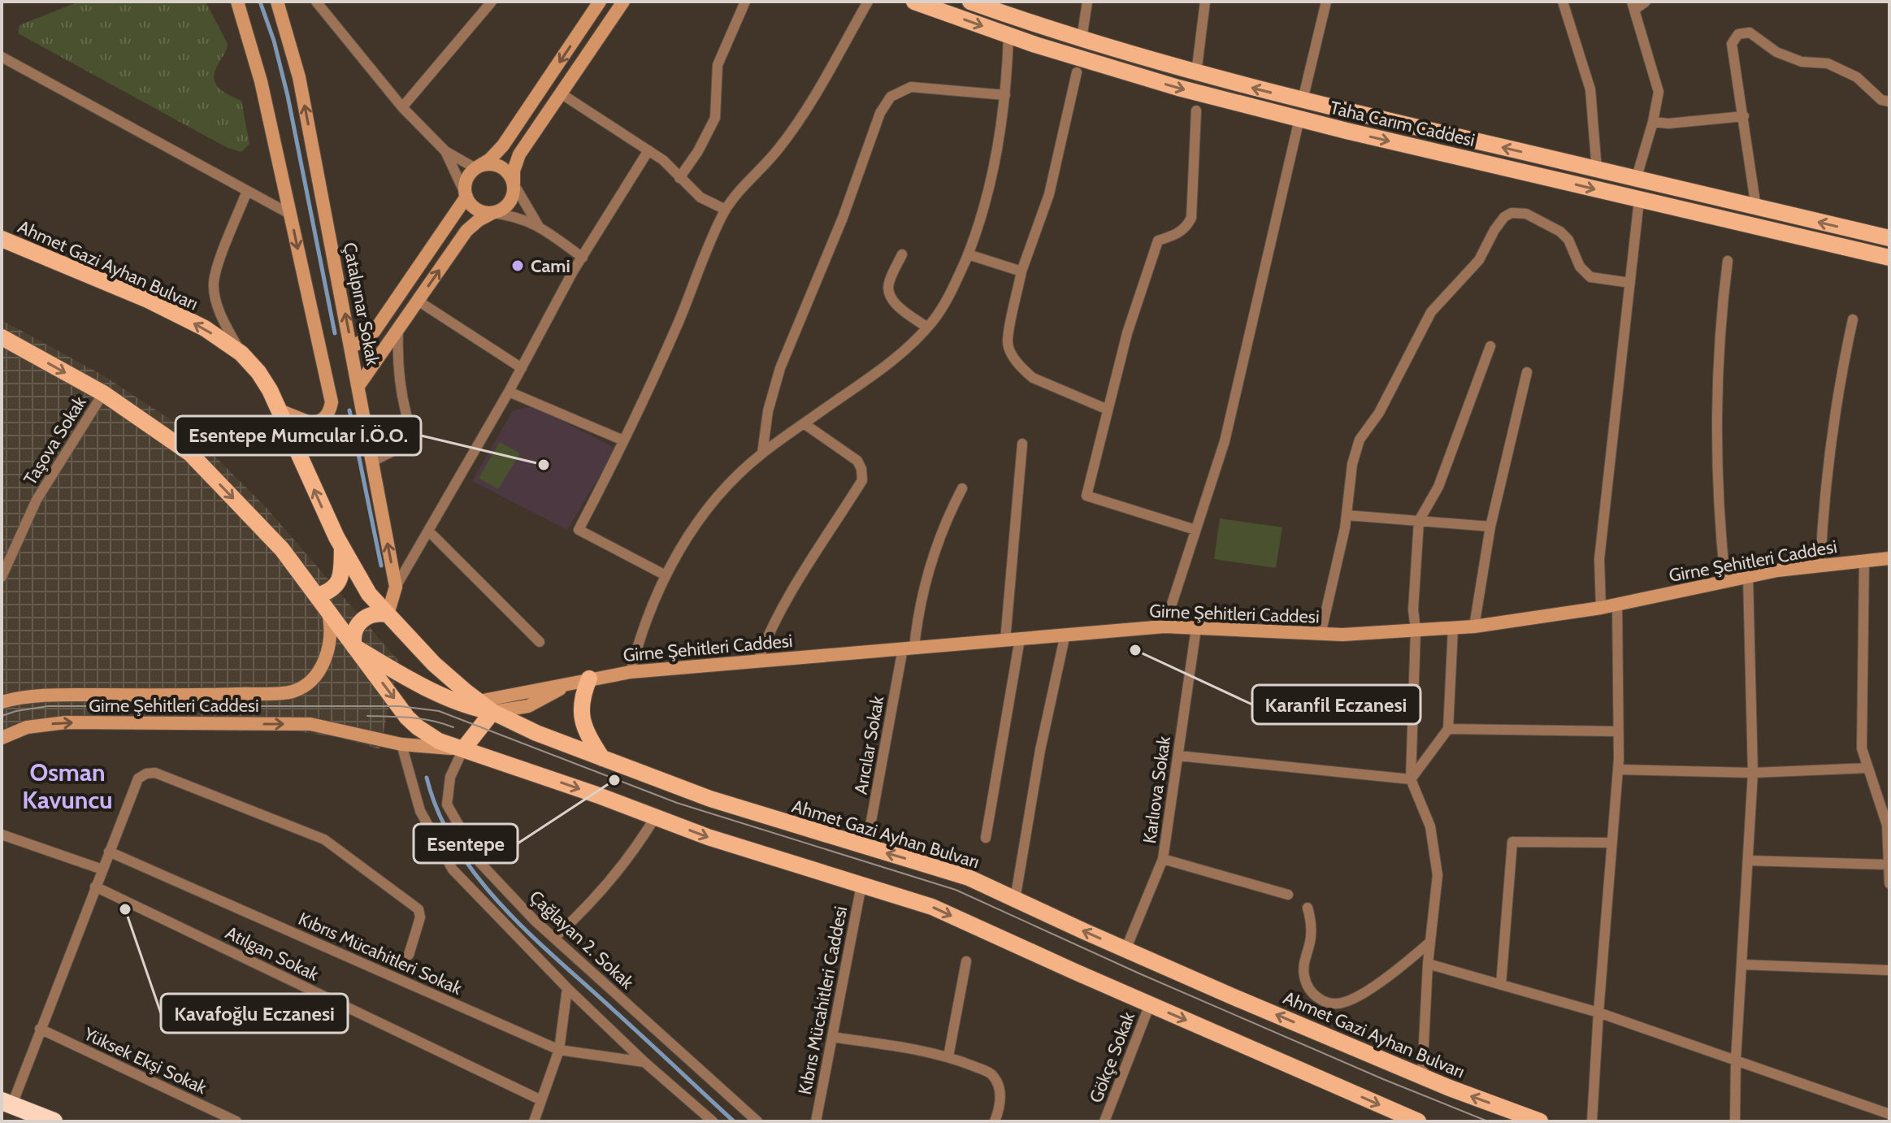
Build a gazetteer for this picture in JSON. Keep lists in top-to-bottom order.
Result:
{
  "streets": {
    "main road": ["Taha Carım Caddesi", "Ahmet Gazi Ayhan Bulvarı"],
    "street": [
      "Çatalpınar Sokak",
      "Taşova Sokak",
      "Girne Şehitleri Caddesi",
      "Arıcılar Sokak",
      "Karlıova Sokak",
      "Çağlayan 2. Sokak",
      "Atılgan Sokak",
      "Kıbrıs Mücahitleri Sokak",
      "Kıbrıs Mücahitleri Caddesi",
      "Gökçe Sokak",
      "Yüksek Ekşi Sokak"
    ]
  },
  "crossings": [
    ["Ahmet Gazi Ayhan Bulvarı", "Çatalpınar Sokak"],
    ["Ahmet Gazi Ayhan Bulvarı", "Girne Şehitleri Caddesi"],
    ["Ahmet Gazi Ayhan Bulvarı", "Arıcılar Sokak"],
    ["Ahmet Gazi Ayhan Bulvarı", "Karlıova Sokak"],
    ["Girne Şehitleri Caddesi", "Arıcılar Sokak"],
    ["Girne Şehitleri Caddesi", "Karlıova Sokak"],
    ["Girne Şehitleri Caddesi", "Çağlayan 2. Sokak"]
  ],
  "districts": ["Osman Kavuncu"],
  "places": [
    "Cami",
    "Esentepe Mumcular İ.Ö.O.",
    "Karanfil Eczanesi",
    "Esentepe",
    "Kavafoğlu Eczanesi"
  ]
}
